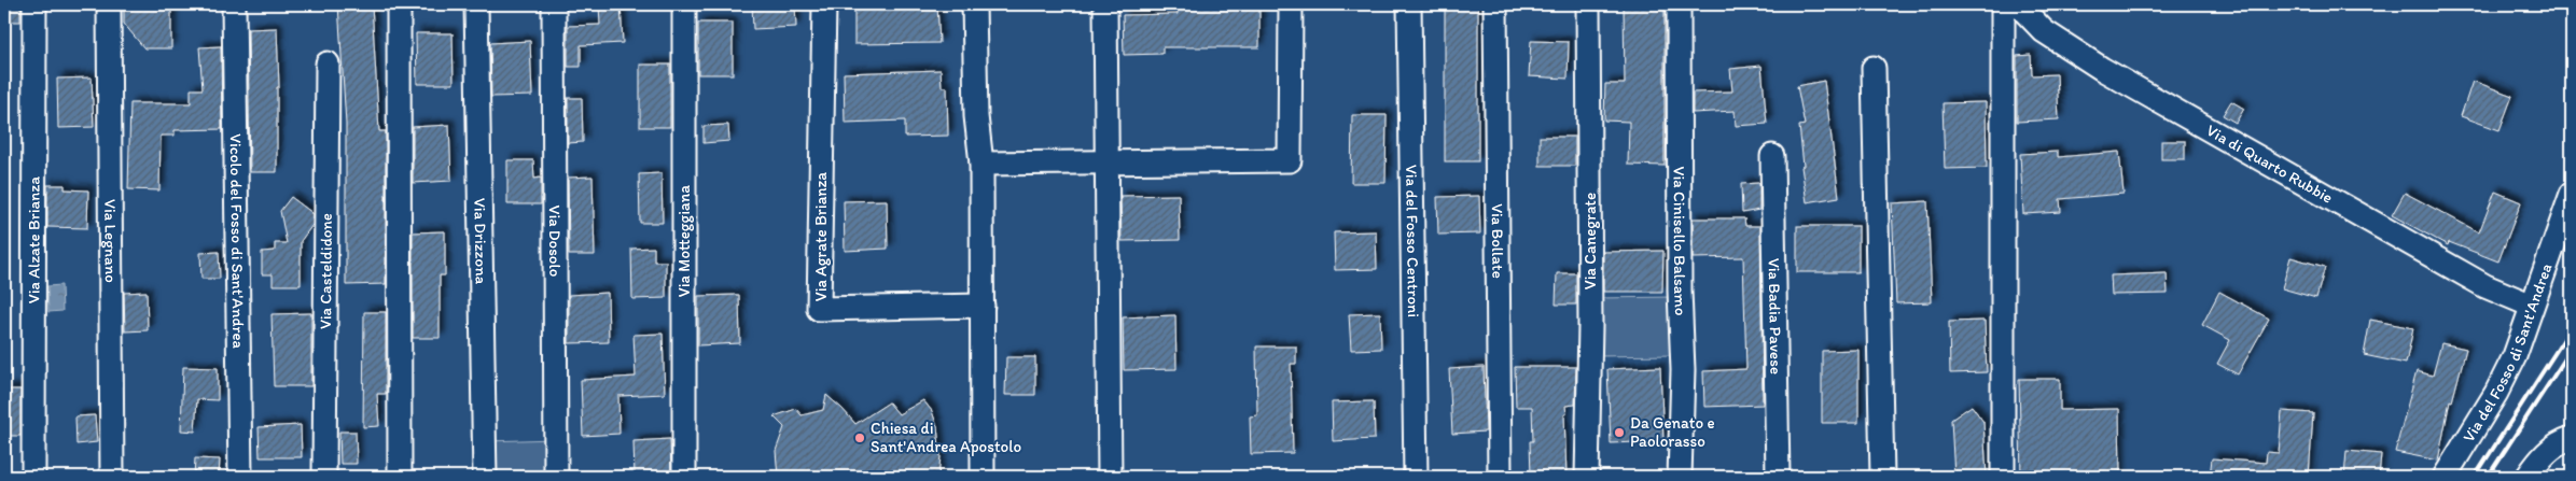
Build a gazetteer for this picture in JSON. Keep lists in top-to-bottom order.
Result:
{
  "streets": {
    "street": [
      "Via di Quarto Rubbie",
      "Via Agrate Brianza",
      "Vicolo del Fosso di Sant'Andrea",
      "Via Alzate Brianza",
      "Via Legnano",
      "Via Drizzona",
      "Via Dosolo",
      "Via Motteggiana",
      "Via del Fosso Centroni",
      "Via Bollate",
      "Via Canegrate",
      "Via Cinisello Balsamo",
      "Via Casteldidone",
      "Via Badia Pavese",
      "Via del Fosso di Sant'Andrea"
    ]
  },
  "crossings": [
    ["Via di Quarto Rubbie", "Via del Fosso di Sant'Andrea"]
  ],
  "places": ["Da Genato e Paolorasso", "Chiesa di Sant'Andrea Apostolo"]
}
